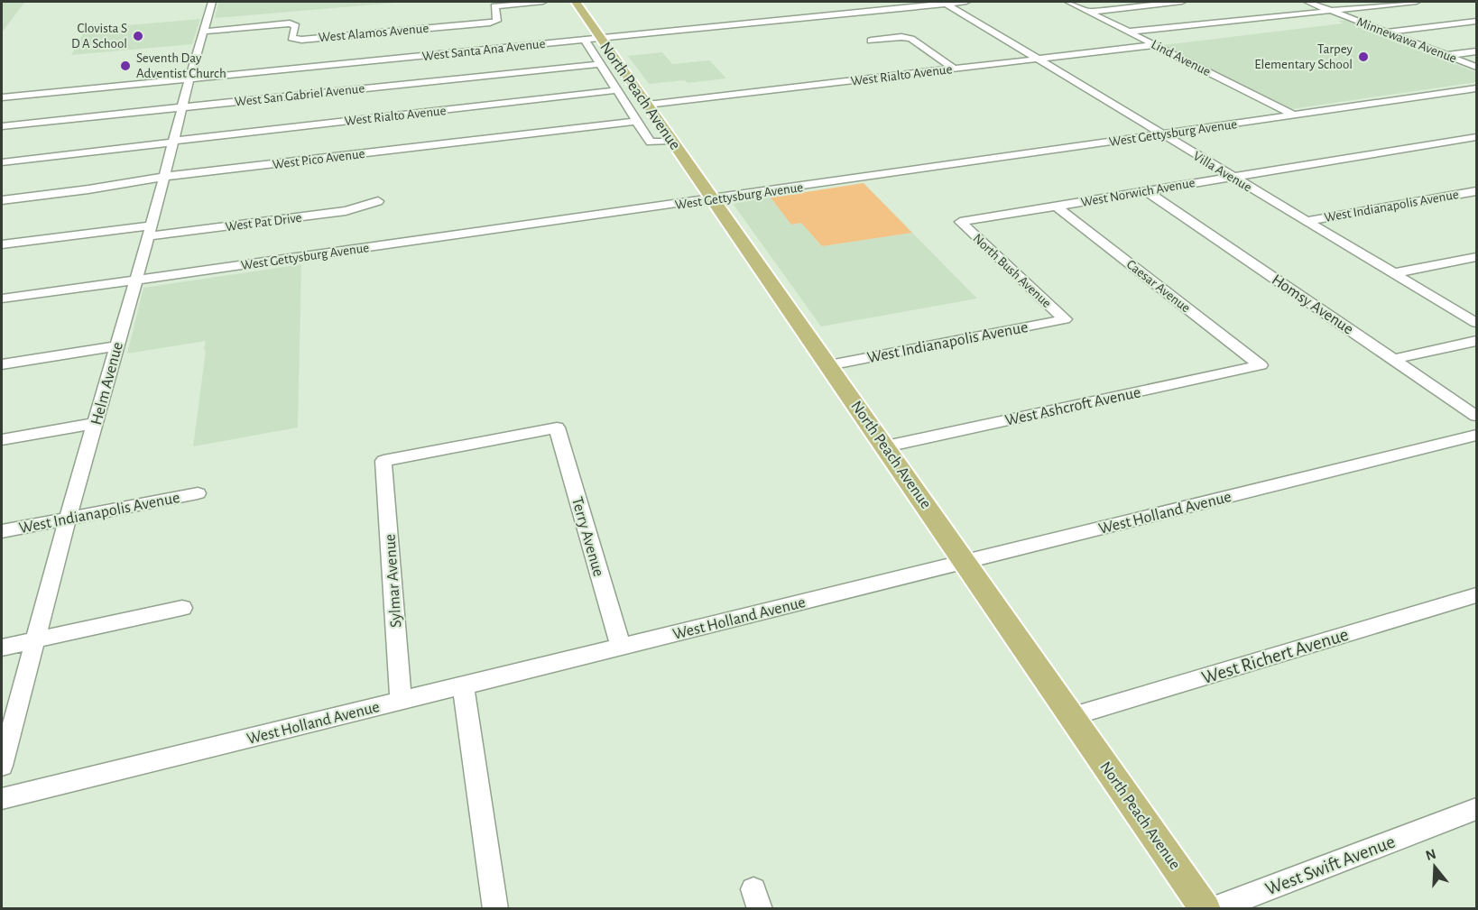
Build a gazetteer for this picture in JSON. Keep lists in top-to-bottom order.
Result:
{
  "streets": {
    "main road": ["North Peach Avenue"],
    "street": [
      "West Alamos Avenue",
      "Minnewawa Avenue",
      "West Santa Ana Avenue",
      "Lind Avenue",
      "West Rialto Avenue",
      "West San Gabriel Avenue",
      "West Gettysburg Avenue",
      "West Pico Avenue",
      "Villa Avenue",
      "West Norwich Avenue",
      "West Indianapolis Avenue",
      "West Pat Drive",
      "North Bush Avenue",
      "Caesar Avenue",
      "Homsy Avenue",
      "Helm Avenue",
      "West Ashcroft Avenue",
      "West Holland Avenue",
      "Terry Avenue",
      "Sylmar Avenue",
      "West Richert Avenue",
      "West Swift Avenue"
    ]
  },
  "crossings": [
    ["West Alamos Avenue", "Helm Avenue"],
    ["West Santa Ana Avenue", "North Peach Avenue"],
    ["West Santa Ana Avenue", "Villa Avenue"],
    ["West Santa Ana Avenue", "Helm Avenue"],
    ["Lind Avenue", "West Rialto Avenue"],
    ["Lind Avenue", "West Gettysburg Avenue"],
    ["West Rialto Avenue", "North Peach Avenue"],
    ["West Rialto Avenue", "Villa Avenue"],
    ["West Rialto Avenue", "Helm Avenue"],
    ["West San Gabriel Avenue", "Helm Avenue"],
    ["North Peach Avenue", "West Gettysburg Avenue"],
    ["North Peach Avenue", "West Indianapolis Avenue"],
    ["North Peach Avenue", "West Ashcroft Avenue"],
    ["North Peach Avenue", "West Holland Avenue"],
    ["North Peach Avenue", "West Richert Avenue"],
    ["West Gettysburg Avenue", "Villa Avenue"],
    ["West Gettysburg Avenue", "Helm Avenue"],
    ["West Pico Avenue", "Helm Avenue"],
    ["Villa Avenue", "West Norwich Avenue"],
    ["Villa Avenue", "West Indianapolis Avenue"],
    ["West Norwich Avenue", "North Bush Avenue"],
    ["West Norwich Avenue", "Caesar Avenue"],
    ["West Norwich Avenue", "Homsy Avenue"],
    ["West Indianapolis Avenue", "North Bush Avenue"],
    ["West Indianapolis Avenue", "Helm Avenue"],
    ["West Pat Drive", "Helm Avenue"],
    ["Caesar Avenue", "West Ashcroft Avenue"],
    ["West Holland Avenue", "Terry Avenue"],
    ["West Holland Avenue", "Sylmar Avenue"],
    ["Terry Avenue", "Sylmar Avenue"]
  ],
  "places": ["Clovista S D A School", "Tarpey Elementary School", "Seventh Day Adventist Church"],
  "north": "top"
}
